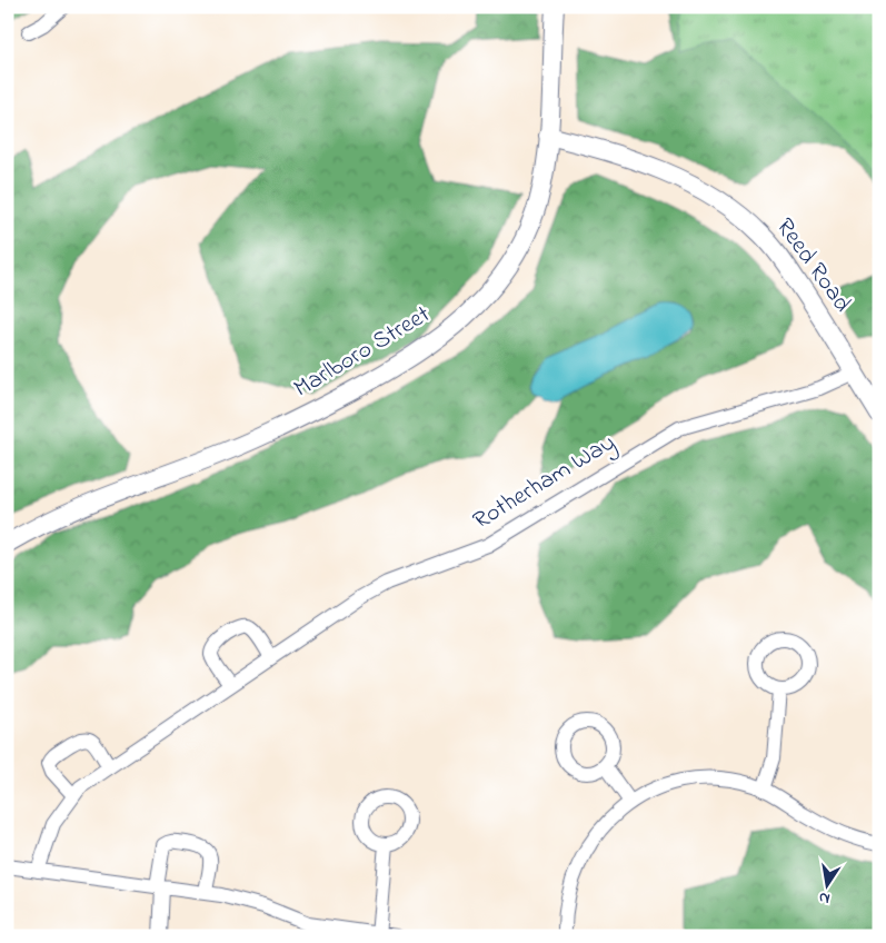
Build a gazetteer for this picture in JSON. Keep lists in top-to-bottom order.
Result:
{
  "streets": {
    "street": ["Reed Road", "Marlboro Street", "Rotherham Way"]
  },
  "crossings": [
    ["Reed Road", "Marlboro Street"],
    ["Reed Road", "Rotherham Way"]
  ],
  "north": "bottom"
}
